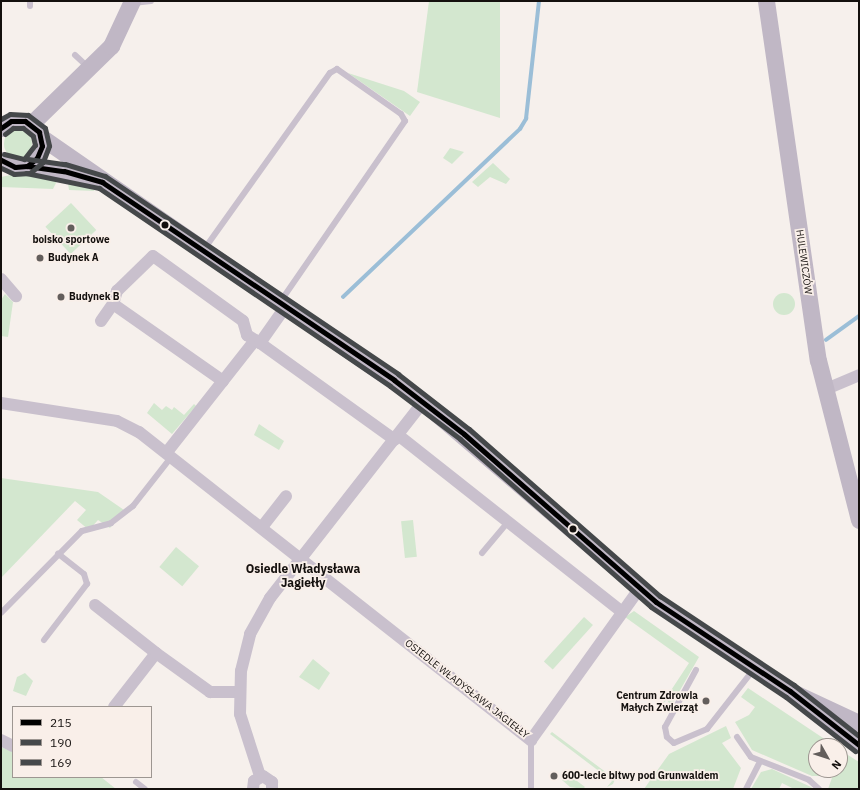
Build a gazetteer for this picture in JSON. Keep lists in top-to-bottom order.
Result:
{
  "streets": {
    "street": ["HULEWICZÓW", "OSIEDLE WŁADYSŁAWA JAGIEŁŁY"]
  },
  "districts": ["Osiedle Władysława Jagiełły"],
  "places": [
    "boisko sportowe",
    "Budynek A",
    "Budynek B",
    "Centrum Zdrowia Małych Zwierząt",
    "600-lecie bitwy pod Grunwaldem"
  ],
  "lines": ["transit line 169", "transit line 215", "transit line 190"],
  "legend": ["215", "190", "169"],
  "north": "bottom right"
}
